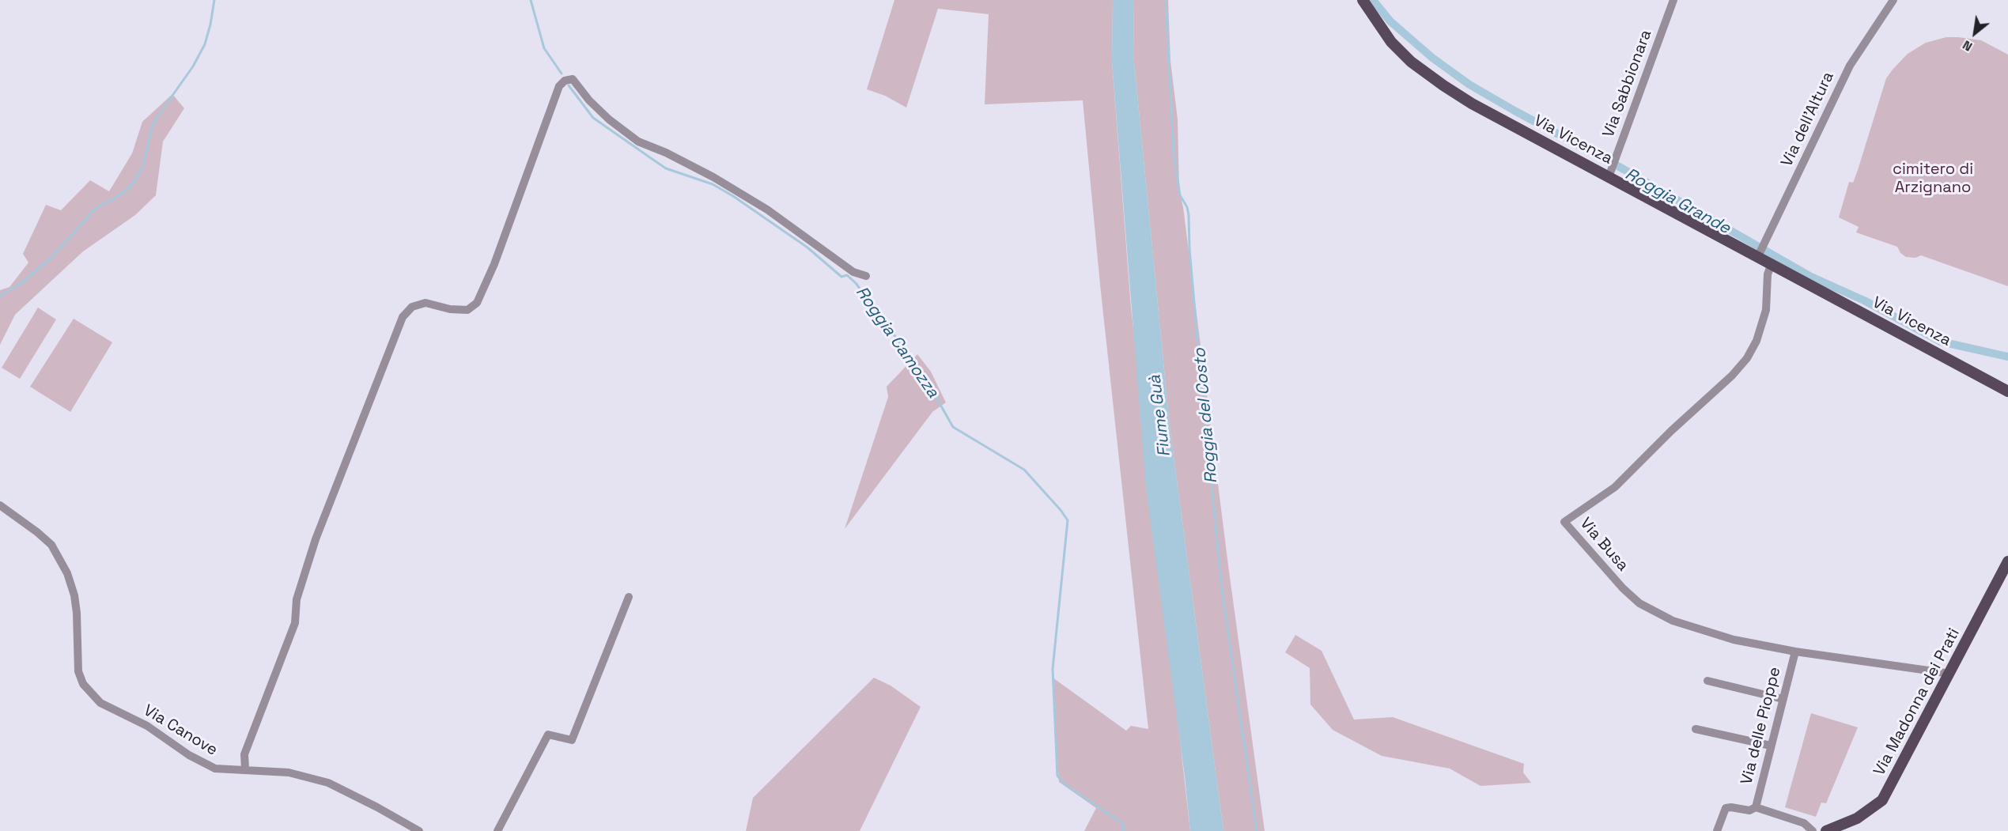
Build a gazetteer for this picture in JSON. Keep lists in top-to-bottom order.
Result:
{
  "streets": {
    "main road": ["Via Vicenza", "Via Madonna dei Prati"],
    "street": [
      "Via Sabbionara",
      "Via dell'Altura",
      "Via Busa",
      "Via delle Pioppe",
      "Via Canove"
    ]
  },
  "crossings": [
    ["Via Sabbionara", "Via Vicenza"],
    ["Via dell'Altura", "Via Vicenza"],
    ["Via Vicenza", "Via Busa"],
    ["Via Busa", "Via Madonna dei Prati"],
    ["Via Busa", "Via delle Pioppe"]
  ],
  "water": [
    "Roggia Grande",
    "Roggia Camozza",
    "Fiume Guà",
    "Roggia del Costo"
  ],
  "parks": ["cimitero di Arzignano"],
  "north": "bottom left"
}
